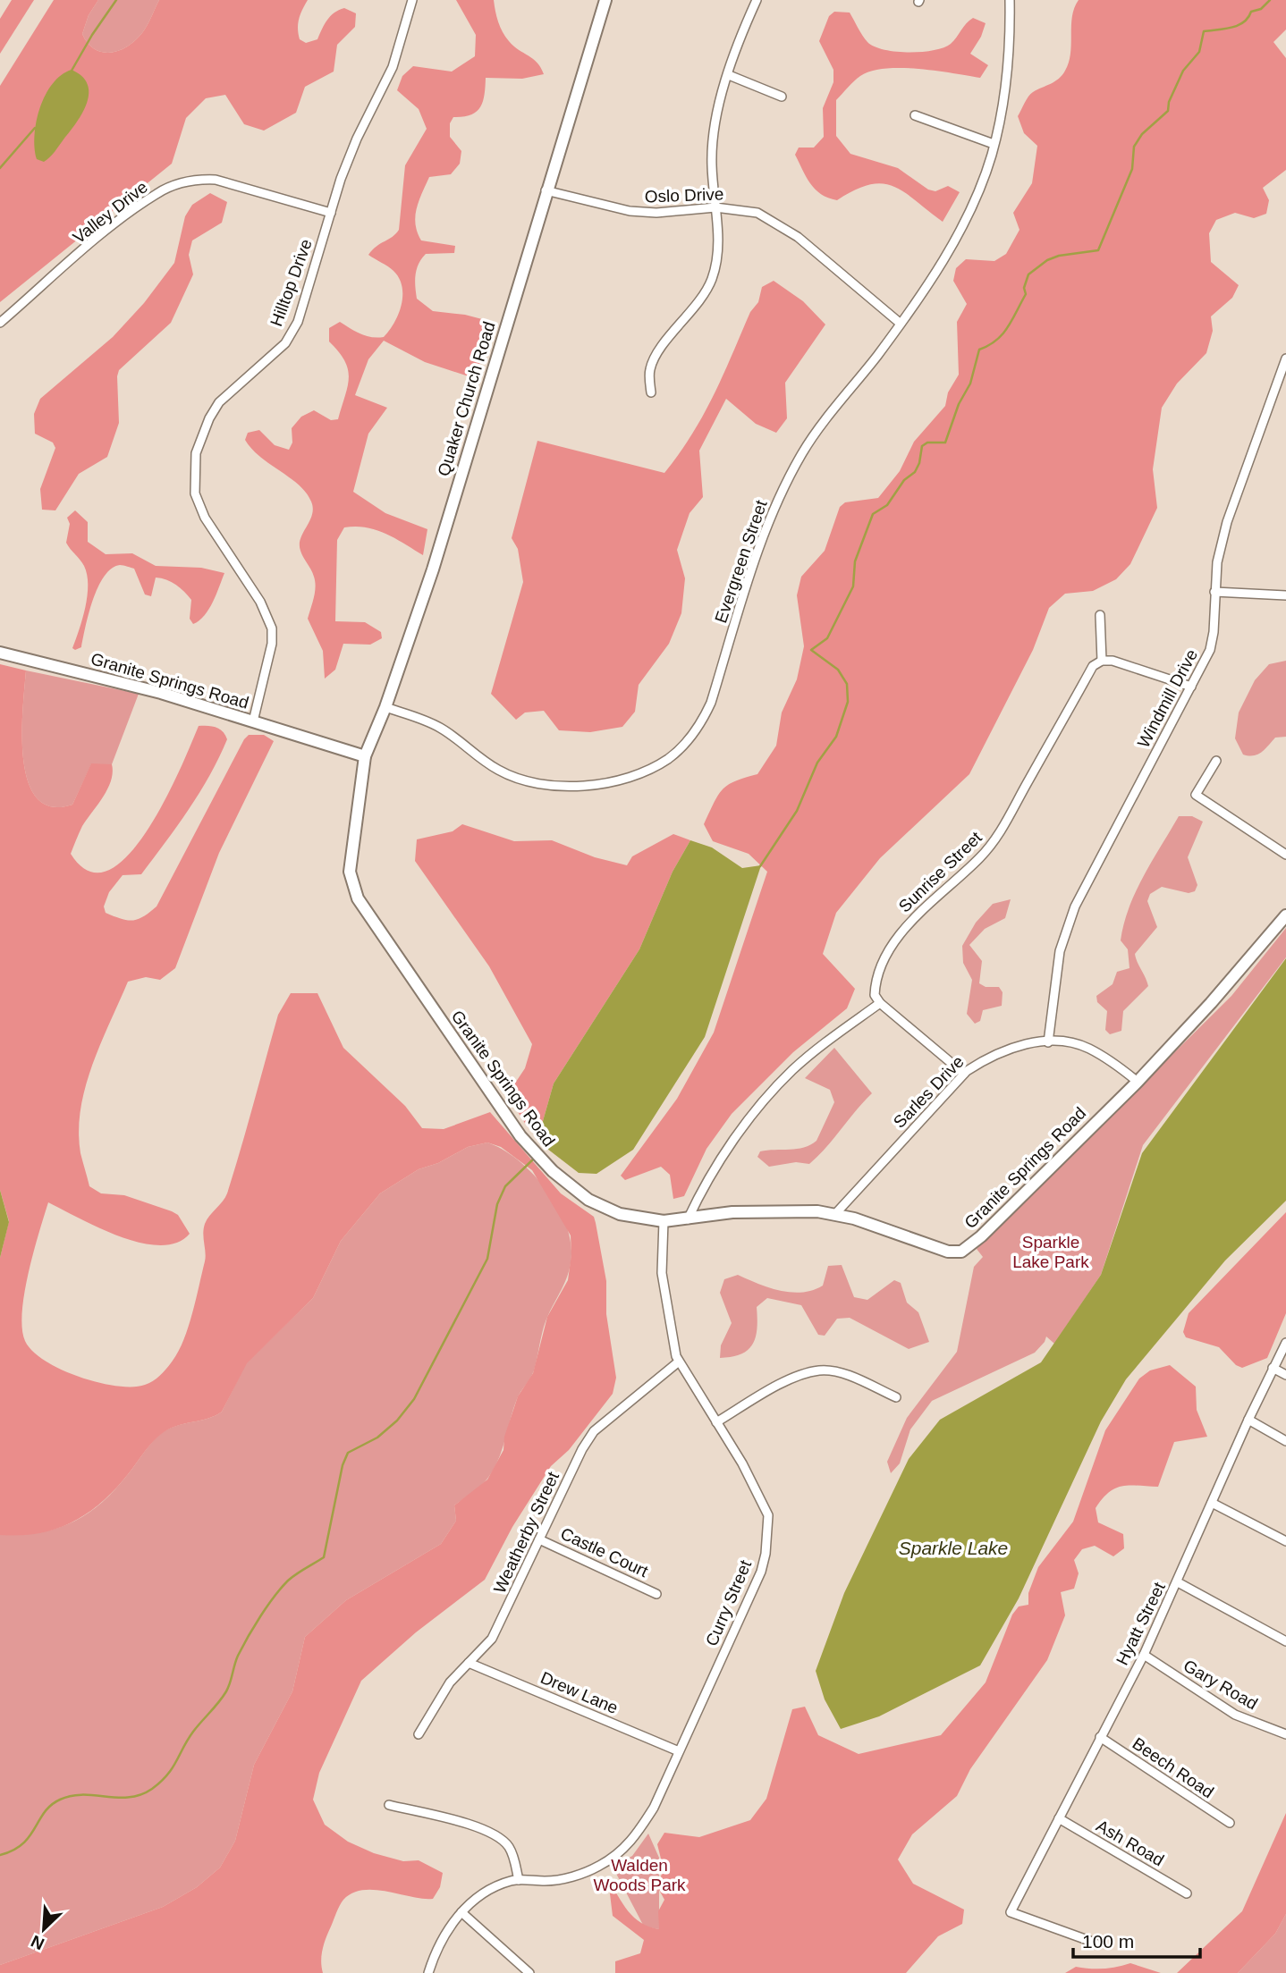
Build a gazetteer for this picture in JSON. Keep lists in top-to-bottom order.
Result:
{
  "streets": {
    "street": [
      "Oslo Drive",
      "Valley Drive",
      "Hilltop Drive",
      "Quaker Church Road",
      "Evergreen Street",
      "Granite Springs Road",
      "Windmill Drive",
      "Sunrise Street",
      "Sarles Drive",
      "Weatherby Street",
      "Castle Court",
      "Curry Street",
      "Hyatt Street",
      "Gary Road",
      "Drew Lane",
      "Beech Road",
      "Ash Road"
    ]
  },
  "crossings": [
    ["Oslo Drive", "Quaker Church Road"],
    ["Oslo Drive", "Evergreen Street"],
    ["Valley Drive", "Hilltop Drive"],
    ["Hilltop Drive", "Granite Springs Road"],
    ["Quaker Church Road", "Evergreen Street"],
    ["Quaker Church Road", "Granite Springs Road"],
    ["Granite Springs Road", "Sarles Drive"],
    ["Granite Springs Road", "Curry Street"],
    ["Windmill Drive", "Sarles Drive"],
    ["Weatherby Street", "Castle Court"],
    ["Weatherby Street", "Curry Street"],
    ["Weatherby Street", "Drew Lane"],
    ["Curry Street", "Drew Lane"],
    ["Hyatt Street", "Gary Road"],
    ["Hyatt Street", "Beech Road"],
    ["Hyatt Street", "Ash Road"]
  ],
  "water": ["Sparkle Lake"],
  "parks": ["Sparkle Lake Park", "Walden Woods Park"],
  "scale_bar": "100 m",
  "north": "bottom left"
}
